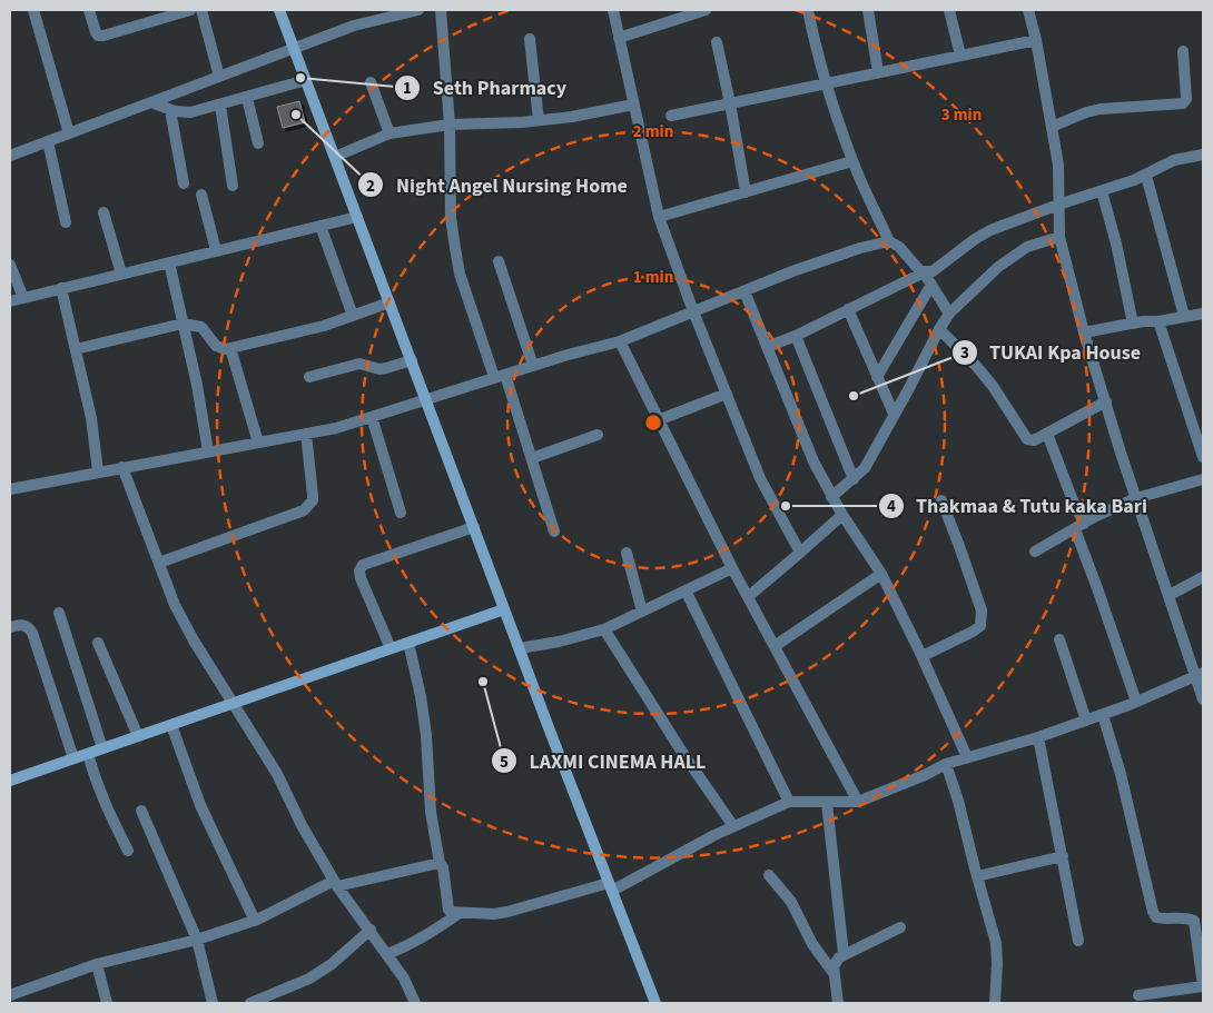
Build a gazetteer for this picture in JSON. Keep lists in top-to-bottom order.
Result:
{
  "places": [
    "Seth Pharmacy",
    "Night Angel Nursing Home",
    "TUKAI Kpa House",
    "Thakmaa & Tutu kaka Bari",
    "LAXMI CINEMA HALL"
  ],
  "rings": ["3 min", "2 min", "1 min"]
}
